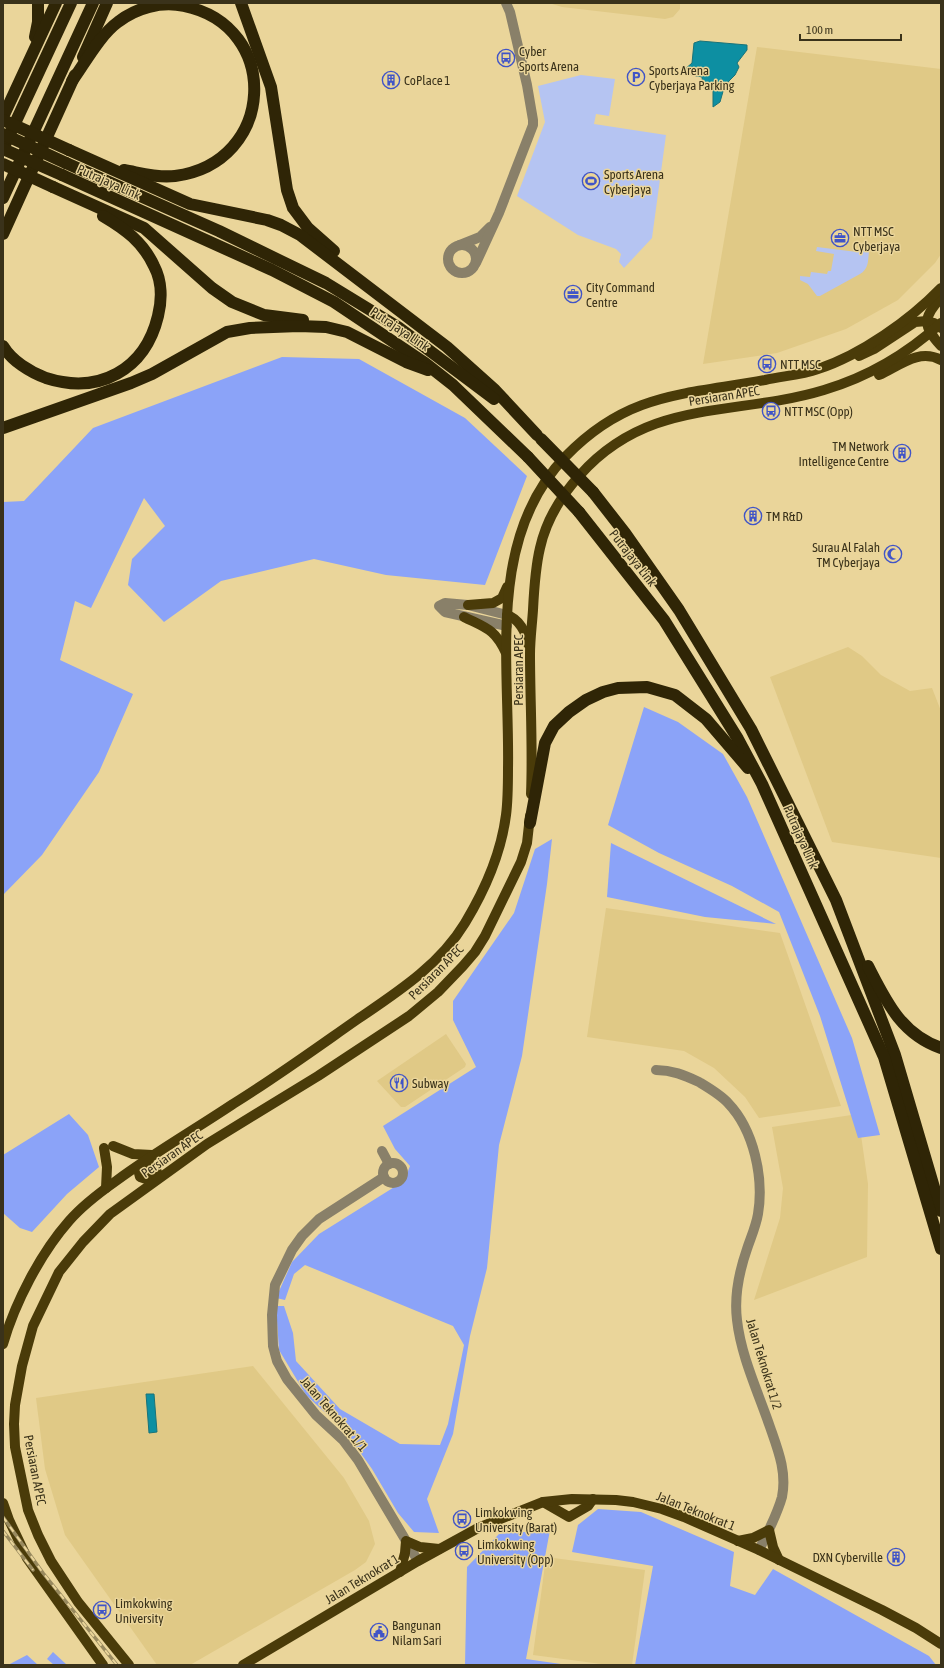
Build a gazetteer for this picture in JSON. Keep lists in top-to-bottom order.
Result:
{
  "streets": {
    "highway": ["Putrajaya Link"],
    "main road": ["Persiaran APEC", "Jalan Teknokrat 1"],
    "street": ["Jalan Teknokrat 1/2", "Jalan Teknokrat 1/1"]
  },
  "crossings": [
    ["Jalan Teknokrat 1/2", "Jalan Teknokrat 1"],
    ["Jalan Teknokrat 1/1", "Jalan Teknokrat 1"]
  ],
  "places": {
    "bus stop": [
      "Cyber Sports Arena",
      "NTT MSC",
      "NTT MSC (Opp)",
      "Limkokwing University (Barat)",
      "Limkokwing University (Opp)",
      "Limkokwing University"
    ],
    "parking": ["Sports Arena Cyberjaya Parking"],
    "building": [
      "CoPlace 1",
      "TM Network Intelligence Centre",
      "TM R&D",
      "DXN Cyberville"
    ],
    "sports": ["Sports Arena Cyberjaya"],
    "office": ["NTT MSC Cyberjaya", "City Command Centre"],
    "mosque": ["Surau Al Falah TM Cyberjaya"],
    "restaurant": ["Subway"],
    "public building": ["Bangunan Nilam Sari"]
  },
  "scale_bar": "100 m"
}
